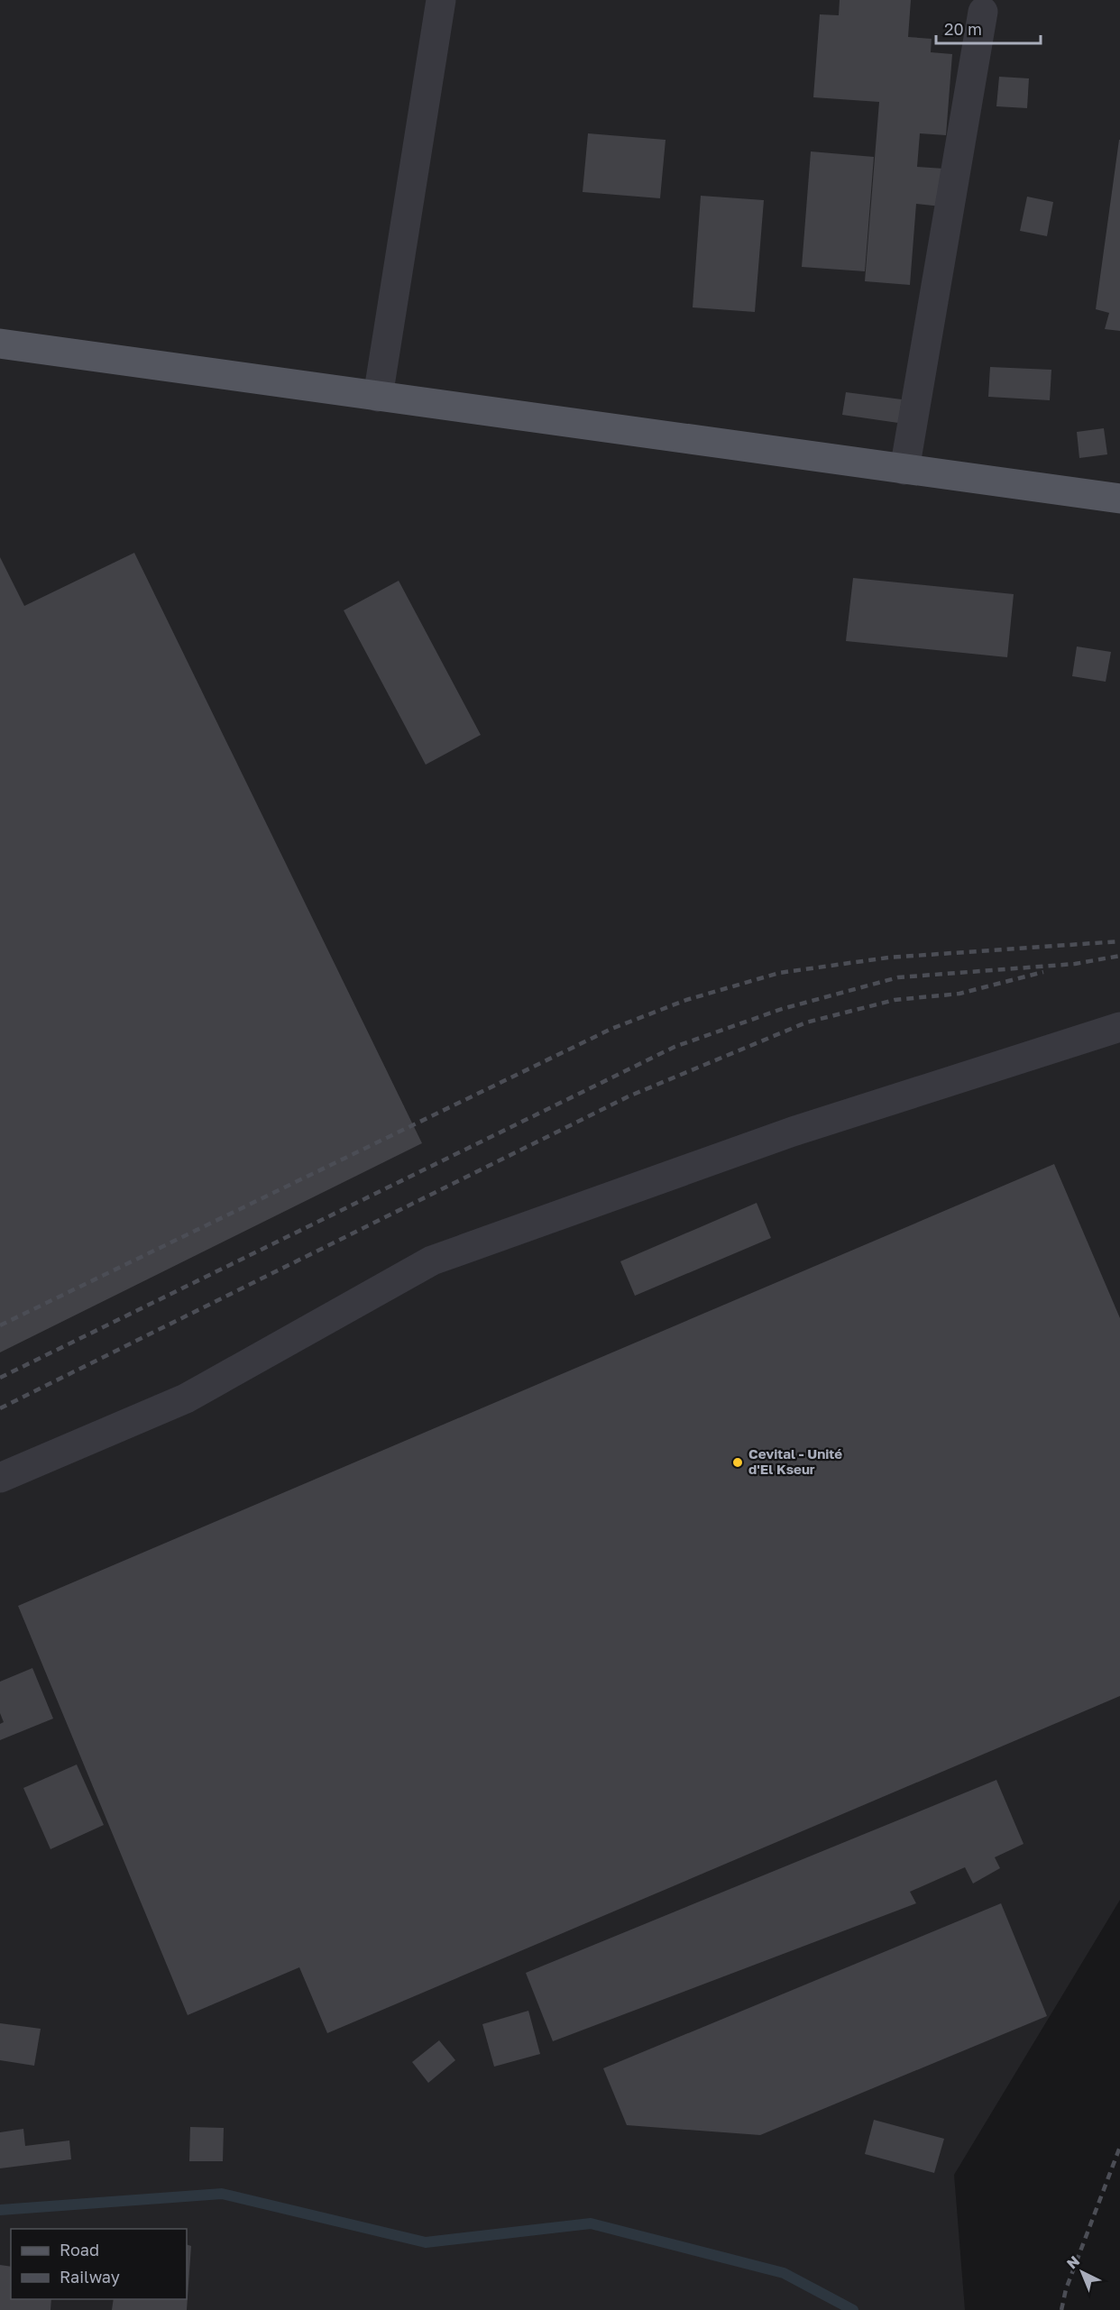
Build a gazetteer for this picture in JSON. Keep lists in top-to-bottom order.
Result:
{
  "places": ["Cevital - Unité d'El Kseur"],
  "legend": ["Road", "Railway"],
  "scale_bar": "20 m",
  "north": "top left"
}
